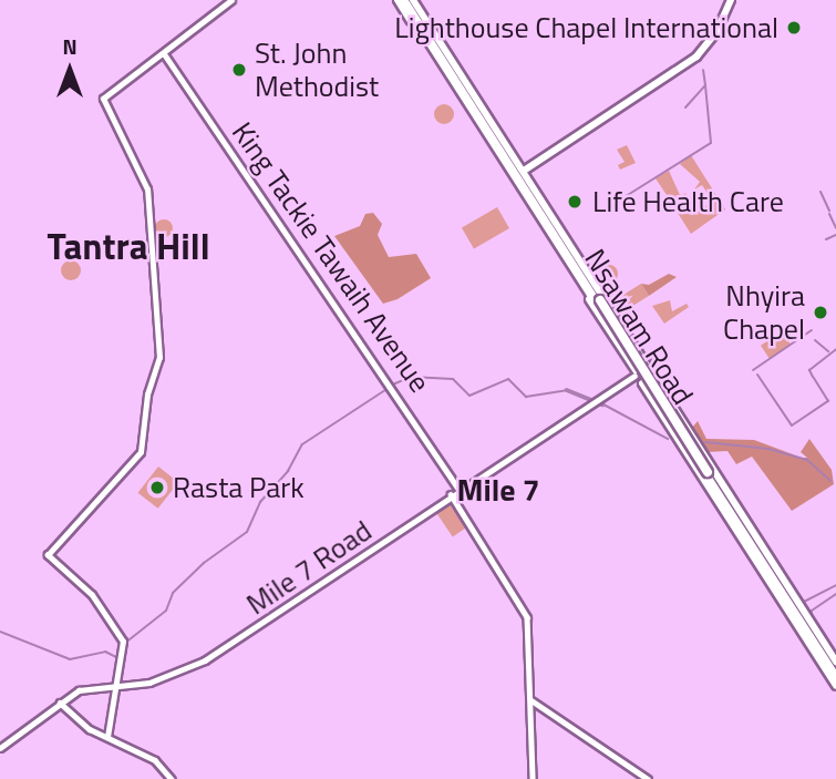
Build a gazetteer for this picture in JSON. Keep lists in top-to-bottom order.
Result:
{
  "streets": {
    "highway": ["Nsawam Road"],
    "street": ["King Tackie Tawaih Avenue", "Mile 7 Road"]
  },
  "crossings": [
    ["King Tackie Tawaih Avenue", "Mile 7 Road"]
  ],
  "districts": ["Tantra Hill", "Mile 7"],
  "places": [
    "Lighthouse Chapel International",
    "St. John Methodist",
    "Life Health Care",
    "Nhyira Chapel",
    "Rasta Park"
  ],
  "north": "top"
}
